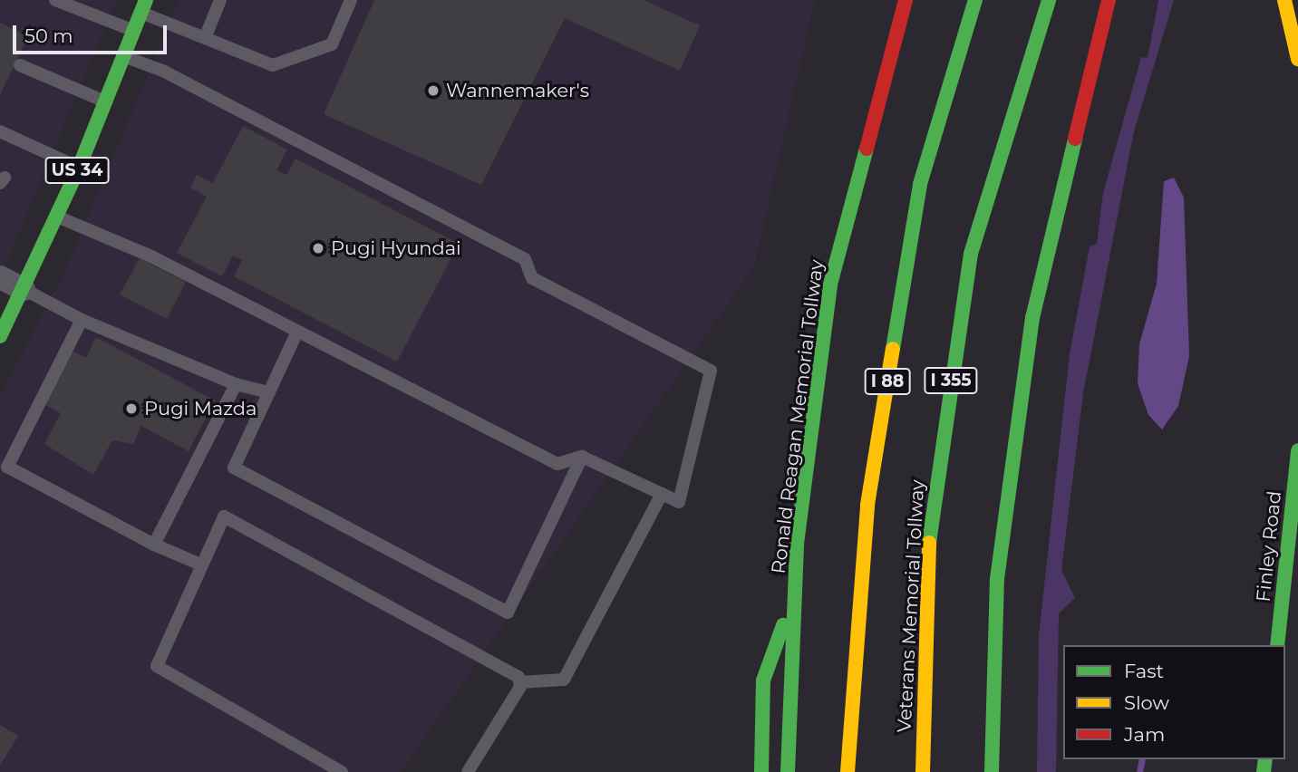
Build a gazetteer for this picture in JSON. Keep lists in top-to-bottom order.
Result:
{
  "streets": {
    "main road": [
      "US 34",
      "I 355",
      "I 88",
      "Ronald Reagan Memorial Tollway",
      "Finley Road",
      "Veterans Memorial Tollway"
    ]
  },
  "places": ["Wannemaker's", "Pugi Hyundai", "Pugi Mazda"],
  "legend": ["Fast", "Slow", "Jam"],
  "scale_bar": "50 m"
}
